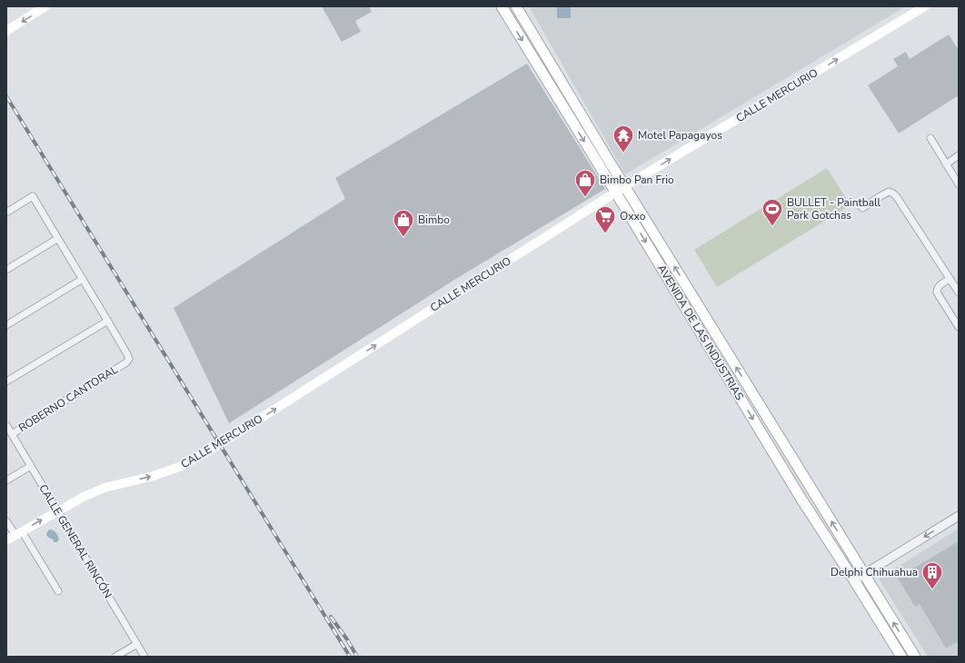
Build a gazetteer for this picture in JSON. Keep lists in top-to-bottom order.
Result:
{
  "streets": {
    "main road": ["CALLE MERCURIO", "AVENIDA DE LAS INDUSTRIAS"],
    "street": ["ROBERNO CANTORAL", "CALLE GENERAL RINCÓN"]
  },
  "crossings": [
    ["CALLE MERCURIO", "AVENIDA DE LAS INDUSTRIAS"],
    ["CALLE MERCURIO", "CALLE GENERAL RINCÓN"],
    ["ROBERNO CANTORAL", "CALLE GENERAL RINCÓN"]
  ],
  "one_way": ["CALLE MERCURIO"],
  "places": {
    "temple": ["Motel Papagayos"],
    "shop": ["Bimbo Pan Frio", "Bimbo"],
    "sports": ["BULLET - Paintball Park Gotchas"],
    "supermarket": ["Oxxo"],
    "building": ["Delphi Chihuahua"]
  }
}
